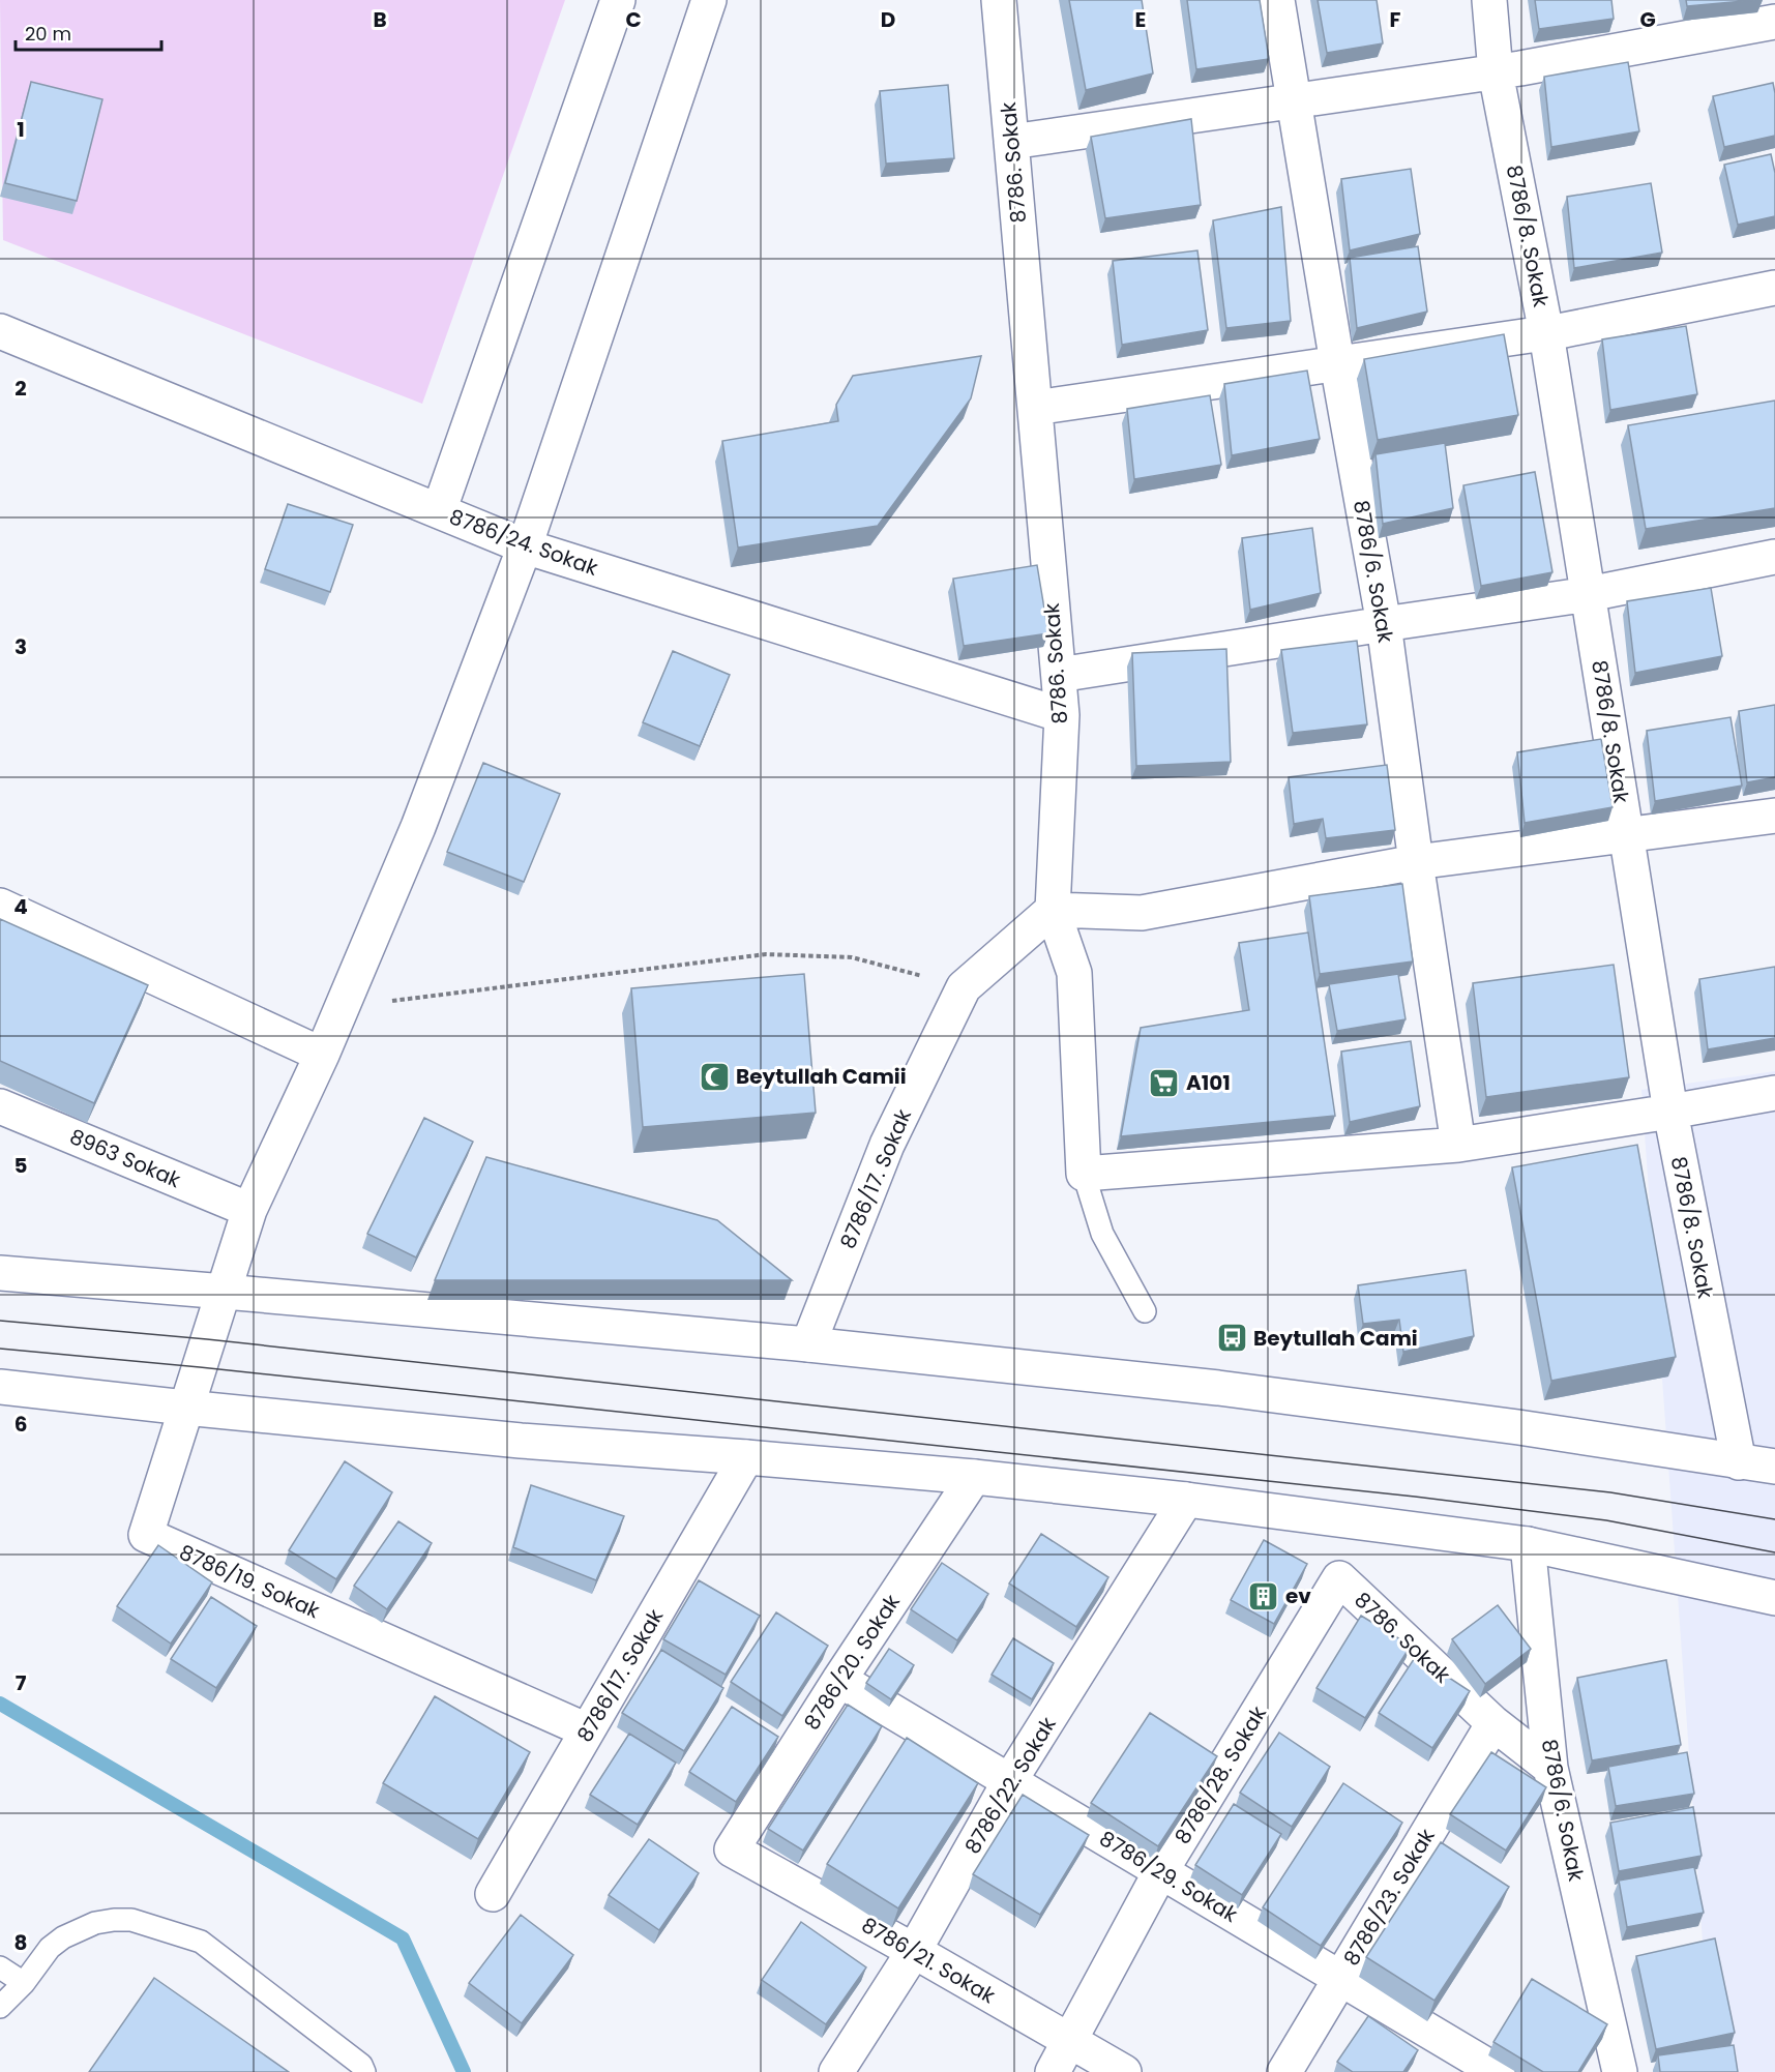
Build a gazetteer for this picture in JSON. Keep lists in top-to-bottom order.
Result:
{
  "streets": {
    "street": [
      "8786. Sokak",
      "8786/8. Sokak",
      "8786/24. Sokak",
      "8786/6. Sokak",
      "8963 Sokak",
      "8786/17. Sokak",
      "8786/19. Sokak",
      "8786/20. Sokak",
      "8786/28. Sokak",
      "8786/22. Sokak",
      "8786/29. Sokak",
      "8786/23. Sokak",
      "8786/21. Sokak"
    ]
  },
  "crossings": [
    ["8786. Sokak", "8786/24. Sokak"],
    ["8786. Sokak", "8786/6. Sokak"],
    ["8786. Sokak", "8786/17. Sokak"],
    ["8786. Sokak", "8786/28. Sokak"],
    ["8786. Sokak", "8786/23. Sokak"],
    ["8786/24. Sokak", "8786/19. Sokak"],
    ["8963 Sokak", "8786/19. Sokak"],
    ["8786/17. Sokak", "8786/19. Sokak"],
    ["8786/20. Sokak", "8786/29. Sokak"],
    ["8786/20. Sokak", "8786/21. Sokak"],
    ["8786/28. Sokak", "8786/29. Sokak"],
    ["8786/28. Sokak", "8786/21. Sokak"],
    ["8786/22. Sokak", "8786/29. Sokak"],
    ["8786/22. Sokak", "8786/21. Sokak"],
    ["8786/29. Sokak", "8786/23. Sokak"]
  ],
  "places": {
    "mosque": ["Beytullah Camii"],
    "supermarket": ["A101"],
    "bus stop": ["Beytullah Cami"],
    "building": ["ev"]
  },
  "scale_bar": "20 m",
  "grid": {
    "columns": [
      "B",
      "C",
      "D",
      "E",
      "F",
      "G"
    ],
    "rows": [
      "1",
      "2",
      "3",
      "4",
      "5",
      "6",
      "7",
      "8"
    ]
  }
}
